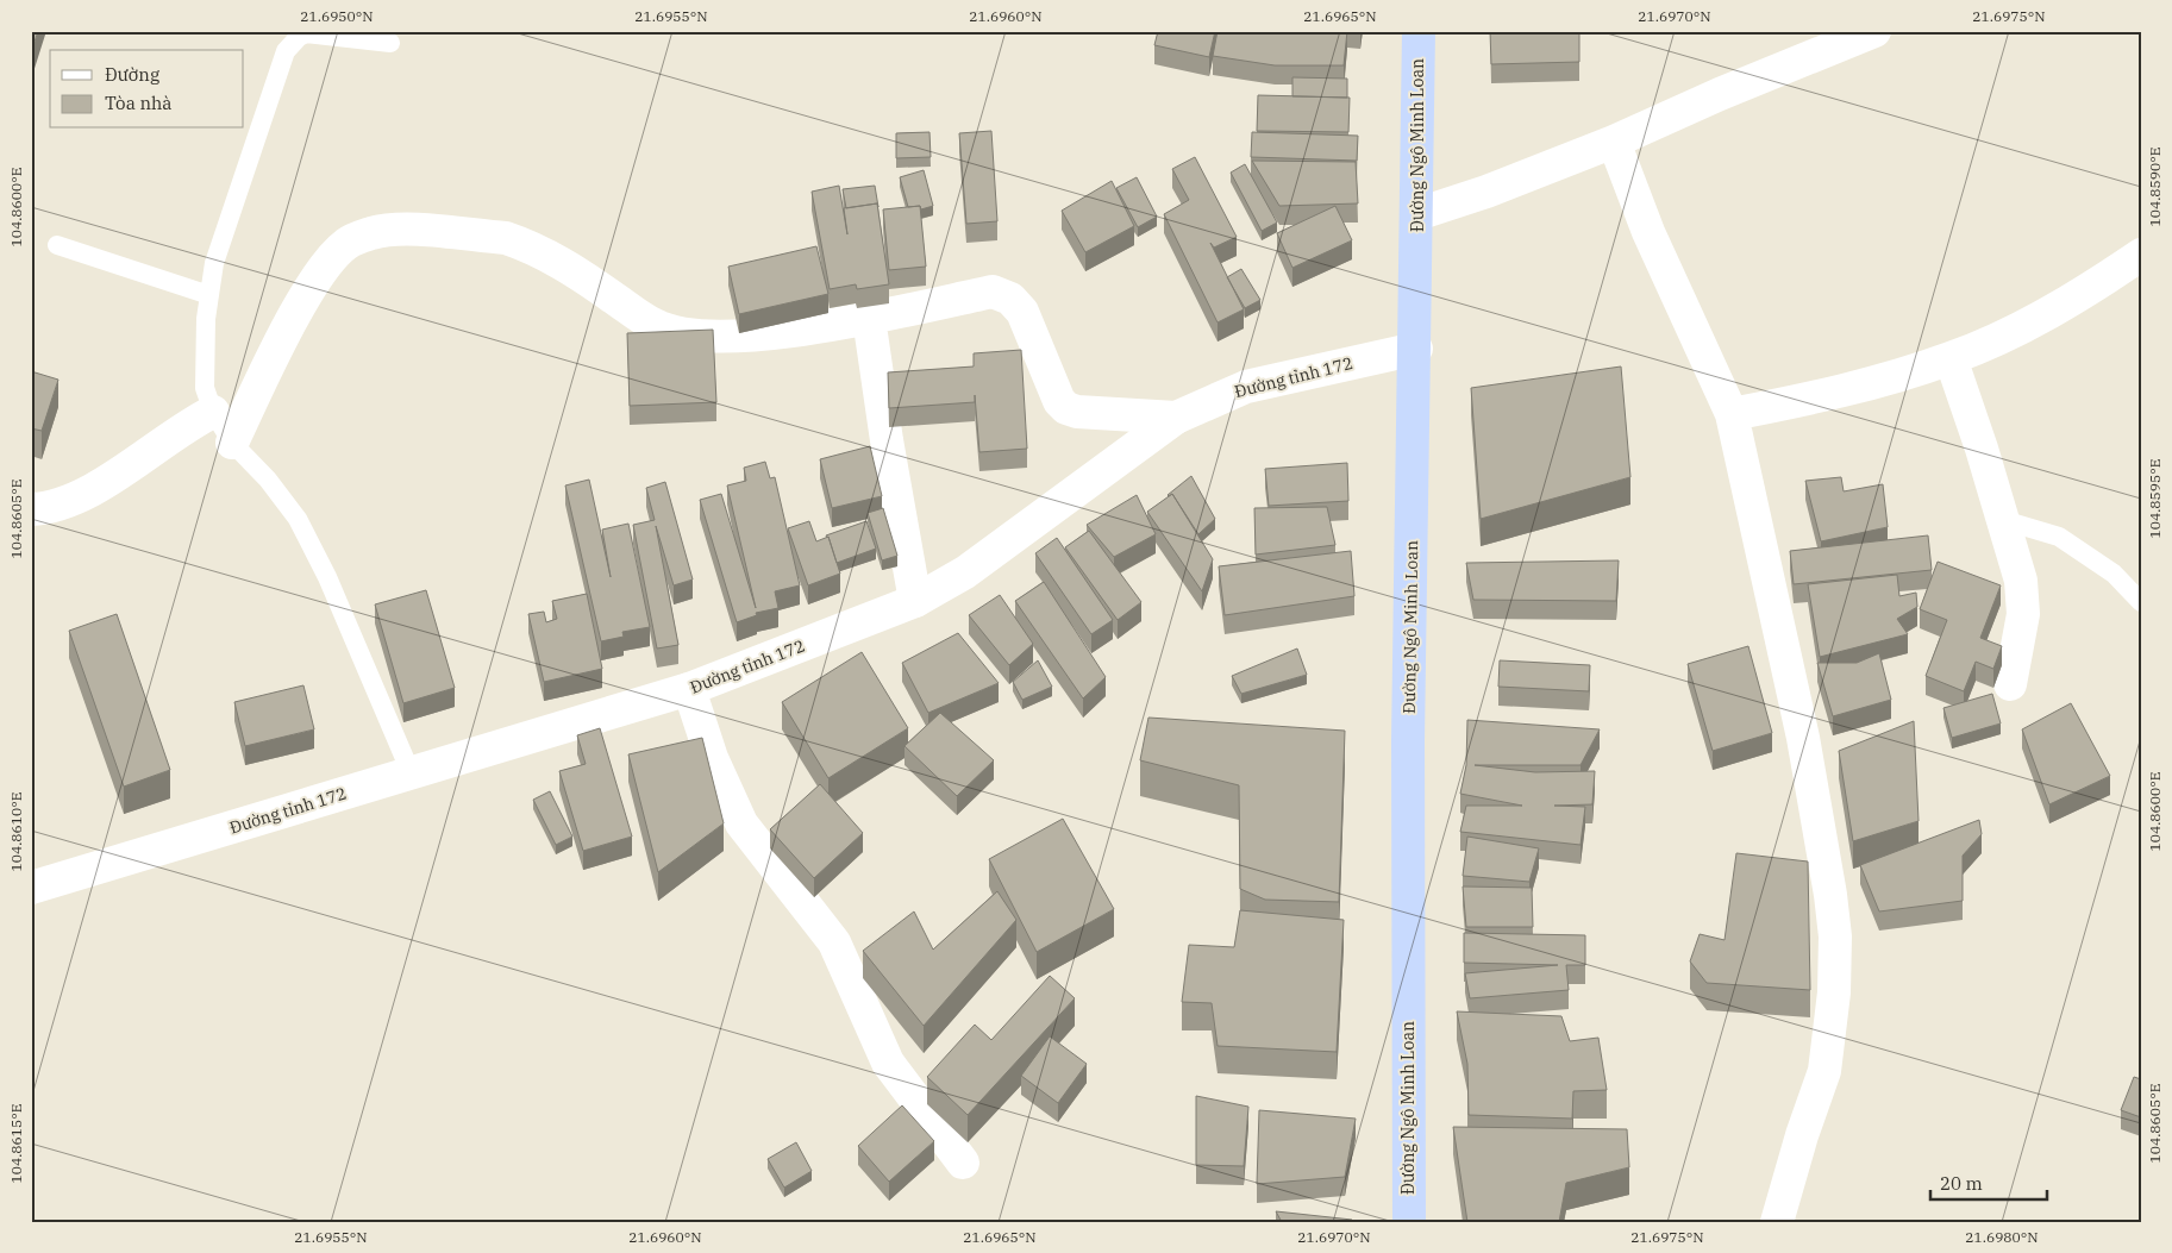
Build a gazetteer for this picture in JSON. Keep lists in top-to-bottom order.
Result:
{
  "streets": {
    "highway": ["Đường Ngô Minh Loan"],
    "street": ["Đường tỉnh 172"]
  },
  "crossings": [
    ["Đường Ngô Minh Loan", "Đường tỉnh 172"]
  ],
  "legend": ["Đường", "Tòa nhà"],
  "scale_bar": "20 m",
  "coordinates": [
    "21.6950°N",
    "21.6955°N",
    "21.6960°N",
    "21.6965°N",
    "21.6970°N",
    "21.6975°N",
    "104.8590°E",
    "104.8600°E",
    "104.8595°E",
    "104.8605°E",
    "104.8610°E",
    "104.8615°E",
    "21.6980°N"
  ]
}
